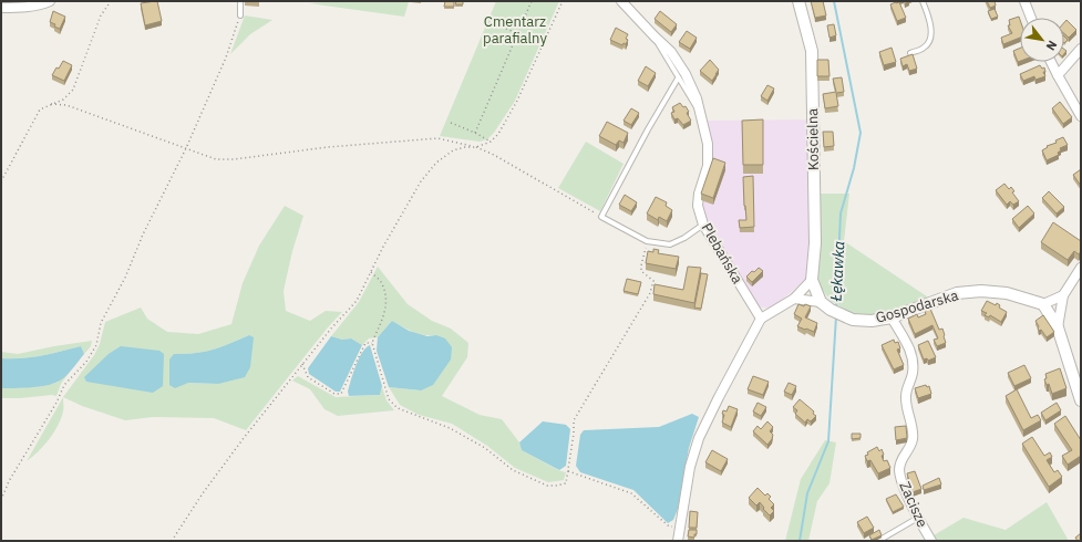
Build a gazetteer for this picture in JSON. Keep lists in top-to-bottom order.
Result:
{
  "streets": {
    "street": [
      "Kościelna",
      "Plebańska",
      "Gospodarska",
      "Zacisze"
    ]
  },
  "crossings": [
    ["Gospodarska", "Zacisze"]
  ],
  "water": ["Łękawka"],
  "parks": ["Cmentarz parafialny"],
  "north": "bottom right"
}
